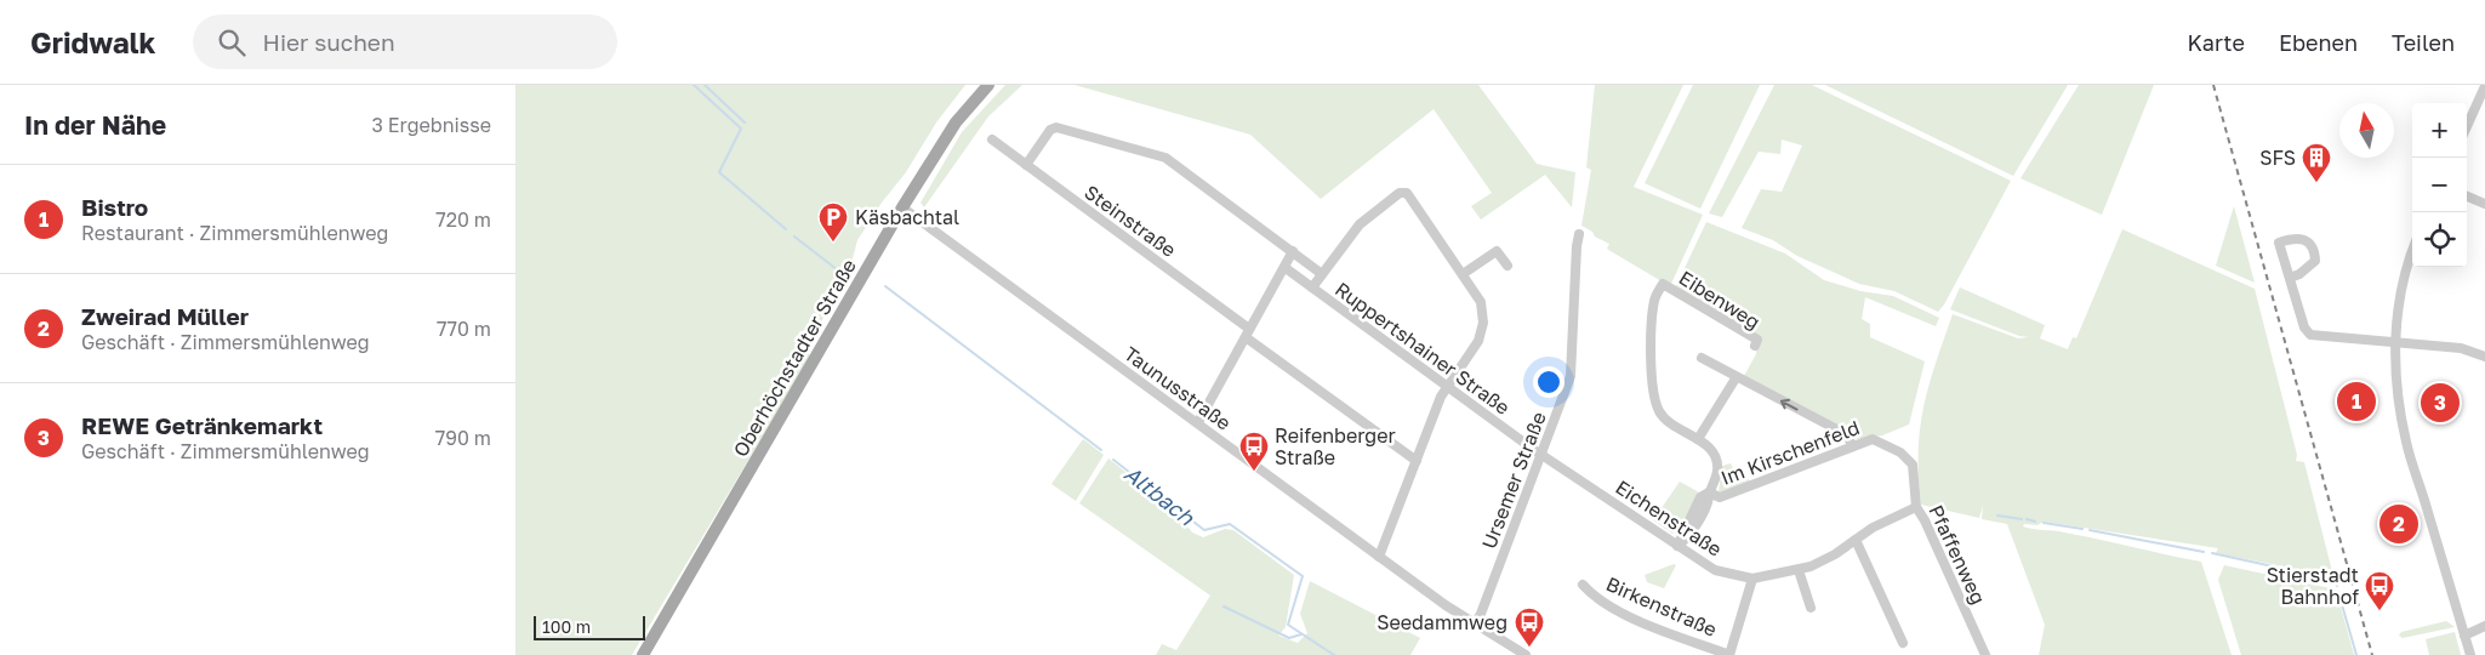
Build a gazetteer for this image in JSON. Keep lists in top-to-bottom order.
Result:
{
  "streets": {
    "main road": ["Oberhöchstadter Straße"],
    "street": [
      "Steinstraße",
      "Eibenweg",
      "Ruppertshainer Straße",
      "Taunusstraße",
      "Im Kirschenfeld",
      "Ursemer Straße",
      "Eichenstraße",
      "Pfaffenweg",
      "Birkenstraße"
    ]
  },
  "crossings": [
    ["Steinstraße", "Ruppertshainer Straße"],
    ["Ruppertshainer Straße", "Ursemer Straße"],
    ["Ruppertshainer Straße", "Eichenstraße"],
    ["Oberhöchstadter Straße", "Taunusstraße"],
    ["Taunusstraße", "Ursemer Straße"],
    ["Im Kirschenfeld", "Pfaffenweg"],
    ["Ursemer Straße", "Eichenstraße"],
    ["Eichenstraße", "Pfaffenweg"]
  ],
  "water": ["Altbach"],
  "places": {
    "building": ["SFS"],
    "parking": ["Käsbachtal"],
    "bus stop": ["Reifenberger Straße", "Stierstadt Bahnhof", "Seedammweg"]
  },
  "scale_bar": "100 m",
  "north": "top",
  "page": {
    "header": "Gridwalk",
    "search": "Hier suchen",
    "nav": ["Karte", "Ebenen", "Teilen"],
    "heading": ["In der Nähe", "3 Ergebnisse"],
    "map_buttons": ["+", "−"],
    "list": [
      {
        "mark": "1",
        "name": "Bistro",
        "note": "Restaurant · Zimmersmühlenweg",
        "value": "720 m"
      },
      {
        "mark": "2",
        "name": "Zweirad Müller",
        "note": "Geschäft · Zimmersmühlenweg",
        "value": "770 m"
      },
      {
        "mark": "3",
        "name": "REWE Getränkemarkt",
        "note": "Geschäft · Zimmersmühlenweg",
        "value": "790 m"
      }
    ],
    "pins": ["1", "3", "2"],
    "scale": "100 m"
  }
}
